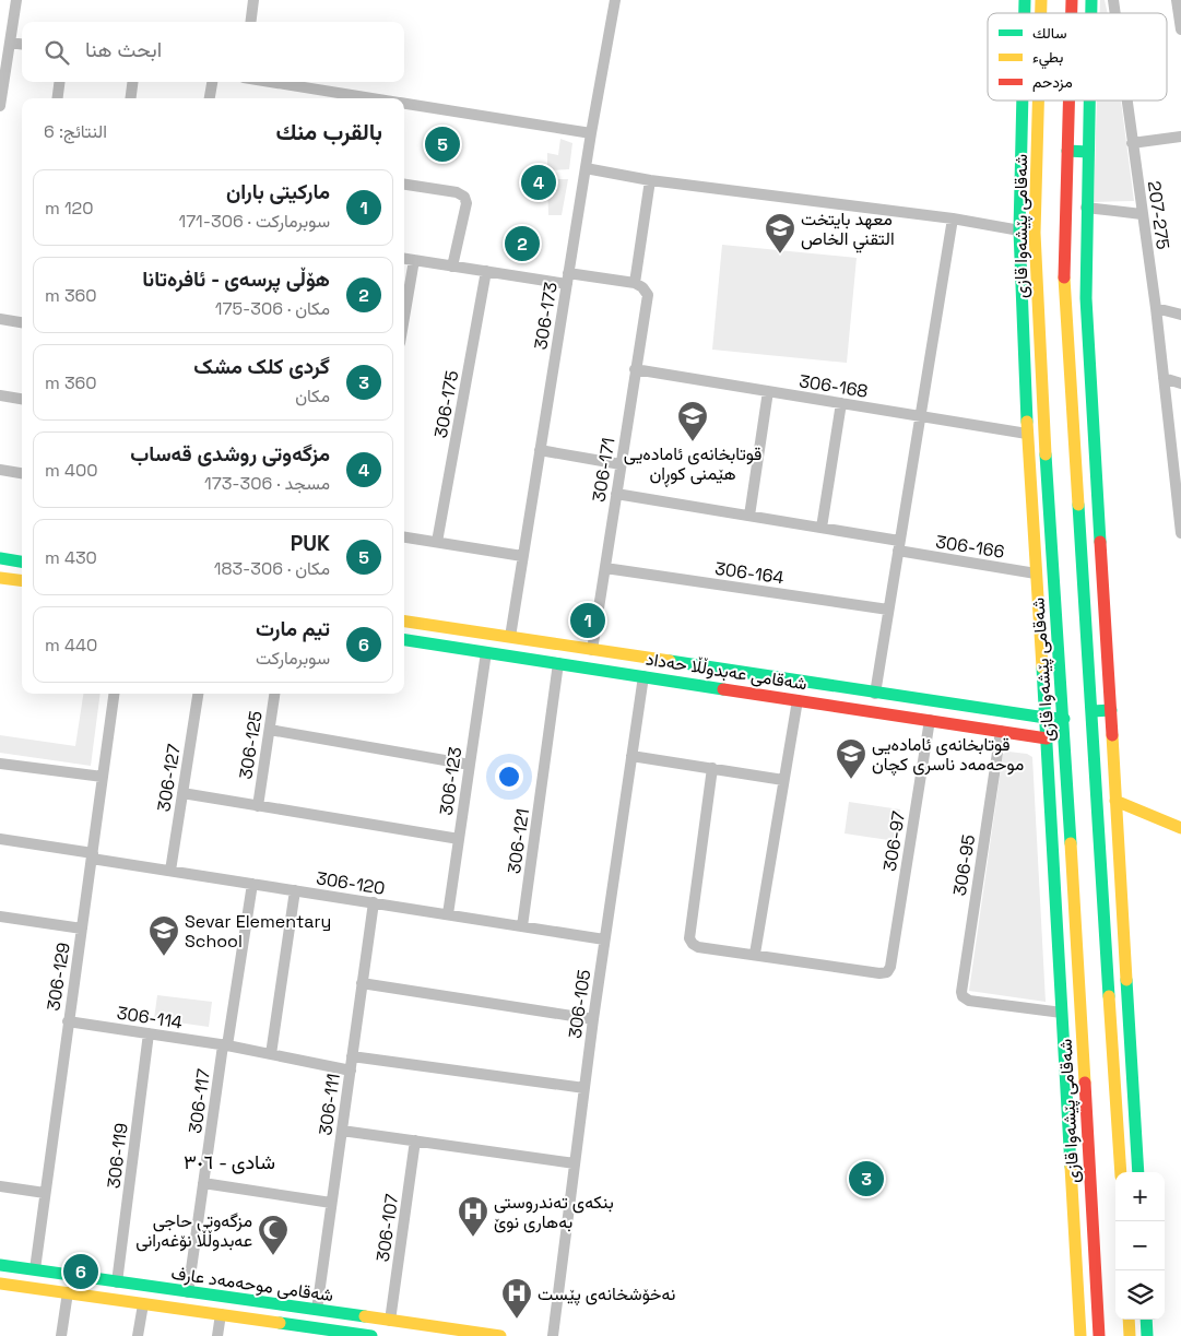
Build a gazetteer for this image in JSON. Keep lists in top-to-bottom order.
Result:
{
  "streets": {
    "main road": ["شەقامی پێشەوا قازی", "شەقامی عەبدوڵڵا حەداد", "شەقامی موحەمەد عارف"],
    "street": [
      "207-275",
      "306-173",
      "306-168",
      "306-175",
      "306-171",
      "306-166",
      "306-164",
      "306-125",
      "306-127",
      "306-123",
      "306-121",
      "306-97",
      "306-95",
      "306-120",
      "306-129",
      "306-105",
      "306-114",
      "306-117",
      "306-111",
      "306-119",
      "306-107"
    ]
  },
  "crossings": [
    ["شەقامی پێشەوا قازی", "شەقامی عەبدوڵڵا حەداد"],
    ["306-173", "شەقامی عەبدوڵڵا حەداد"],
    ["306-168", "306-171"],
    ["306-171", "306-166"],
    ["306-171", "306-164"],
    ["306-171", "شەقامی عەبدوڵڵا حەداد"],
    ["شەقامی عەبدوڵڵا حەداد", "306-123"],
    ["شەقامی عەبدوڵڵا حەداد", "306-121"],
    ["شەقامی عەبدوڵڵا حەداد", "306-97"],
    ["شەقامی عەبدوڵڵا حەداد", "306-95"],
    ["شەقامی عەبدوڵڵا حەداد", "306-105"],
    ["306-127", "306-120"],
    ["306-123", "306-120"],
    ["306-121", "306-120"],
    ["306-120", "306-129"],
    ["306-120", "306-105"],
    ["306-120", "306-117"],
    ["306-120", "306-111"],
    ["306-129", "306-114"],
    ["306-129", "شەقامی موحەمەد عارف"],
    ["306-114", "306-117"],
    ["306-114", "306-111"],
    ["306-114", "306-119"],
    ["306-117", "شەقامی موحەمەد عارف"],
    ["306-111", "شەقامی موحەمەد عارف"],
    ["306-119", "شەقامی موحەمەد عارف"],
    ["306-107", "شەقامی موحەمەد عارف"]
  ],
  "districts": ["شادی - ٣٠٦"],
  "places": {
    "school or university": [
      "معهد بايتخت التقني الخاص",
      "قوتابخانەی ئامادەیی هێمنی کوڕان",
      "قوتابخانەی ئامادەیی موحەمەد ناسری کچان",
      "Sevar Elementary School"
    ],
    "hospital": ["بنکەی تەندروستی بەهاری نوێ", "نەخۆشخانەی پێست"],
    "mosque": ["مزگەوتی حاجی عەبدوڵڵا نۆغەرانی"]
  },
  "legend": ["سالك", "بطيء", "مزدحم"],
  "page": {
    "search": "ابحث هنا",
    "heading": ["بالقرب منك", "النتائج: 6"],
    "pins": [
      "5",
      "4",
      "2",
      "1",
      "3",
      "6"
    ],
    "list": [
      {
        "mark": "1",
        "name": "ماركيتى باران",
        "note": "سوبرماركت · 306-171",
        "value": "120 m"
      },
      {
        "mark": "2",
        "name": "هۆڵی پرسەی - ئافرەتانا",
        "note": "مكان · 306-175",
        "value": "360 m"
      },
      {
        "mark": "3",
        "name": "گردی کلک مشک",
        "note": "مكان",
        "value": "360 m"
      },
      {
        "mark": "4",
        "name": "مزگەوتی روشدی قەساب",
        "note": "مسجد · 306-173",
        "value": "400 m"
      },
      {
        "mark": "5",
        "name": "PUK",
        "note": "مكان · 306-183",
        "value": "430 m"
      },
      {
        "mark": "6",
        "name": "تيم مارت",
        "note": "سوبرماركت",
        "value": "440 m"
      }
    ],
    "map_buttons": ["+", "−"]
  }
}
